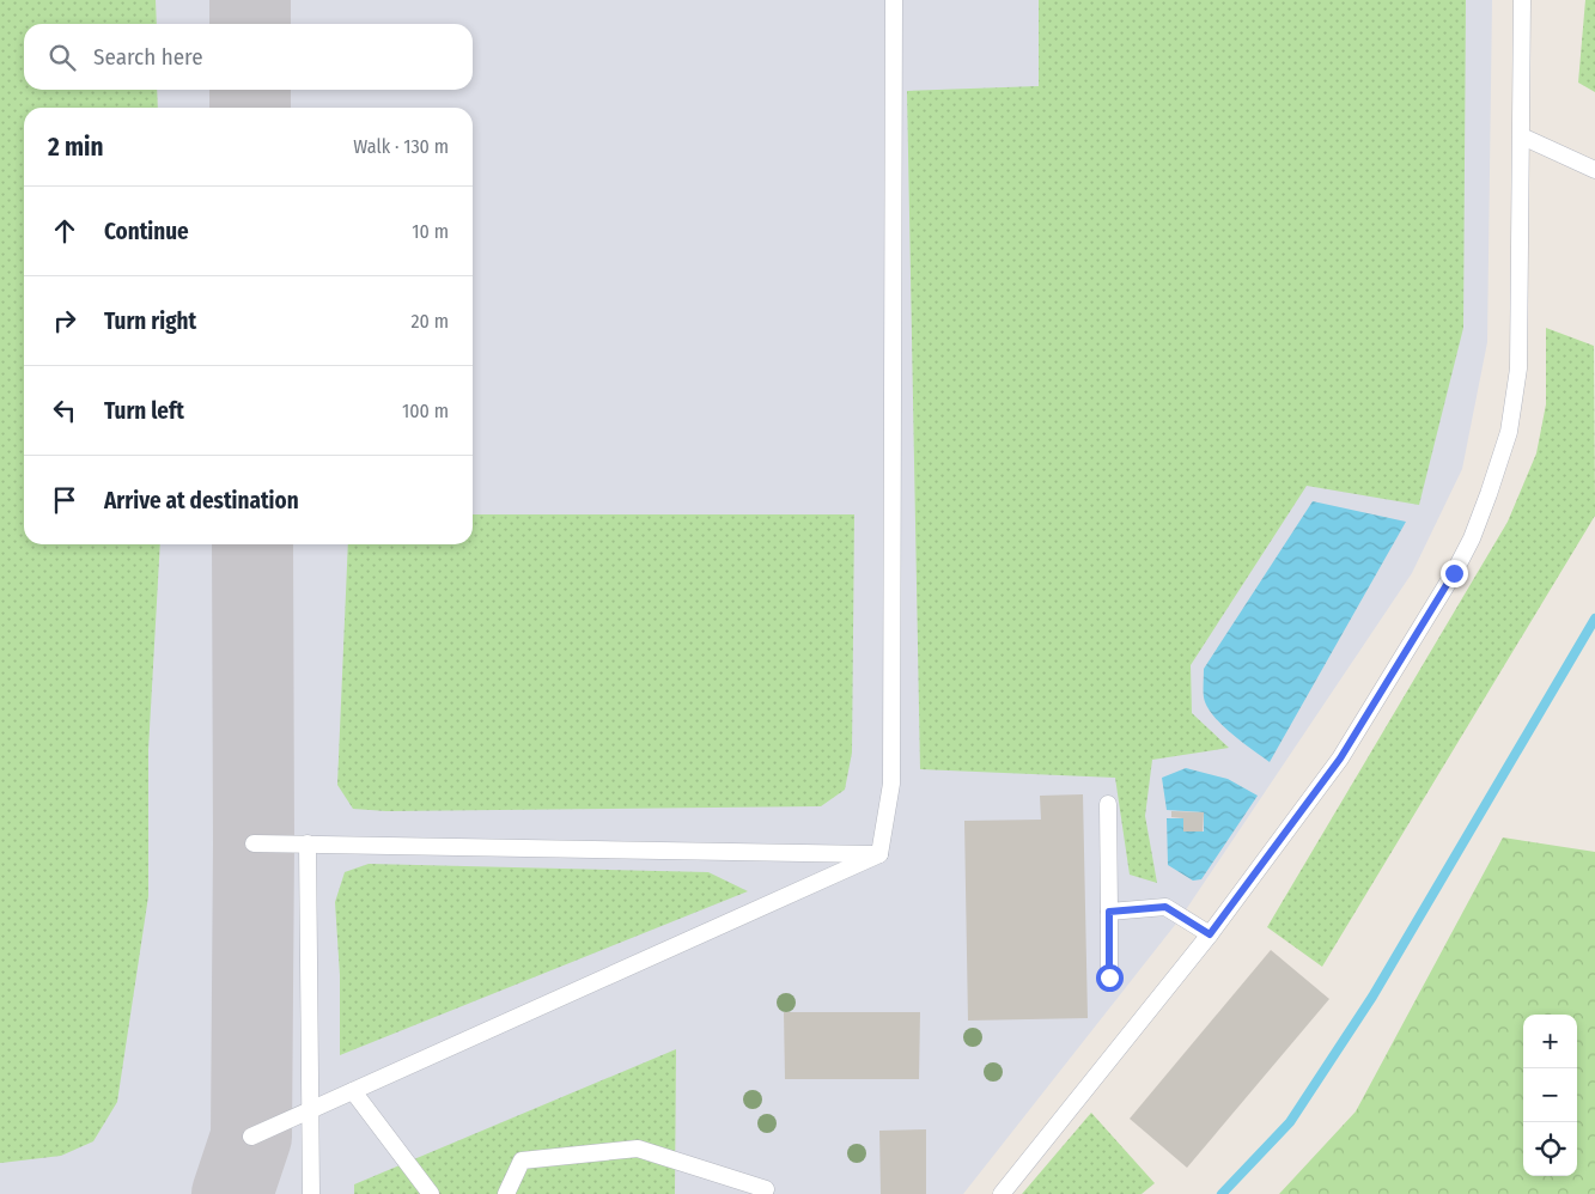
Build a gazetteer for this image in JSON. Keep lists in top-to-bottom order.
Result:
{
  "page": {
    "search": "Search here",
    "heading": ["2 min", "Walk · 130 m"],
    "list": [
      ["Continue", "10 m"],
      ["Turn right", "20 m"],
      ["Turn left", "100 m"],
      "Arrive at destination"
    ],
    "map_buttons": ["+", "−"]
  }
}
